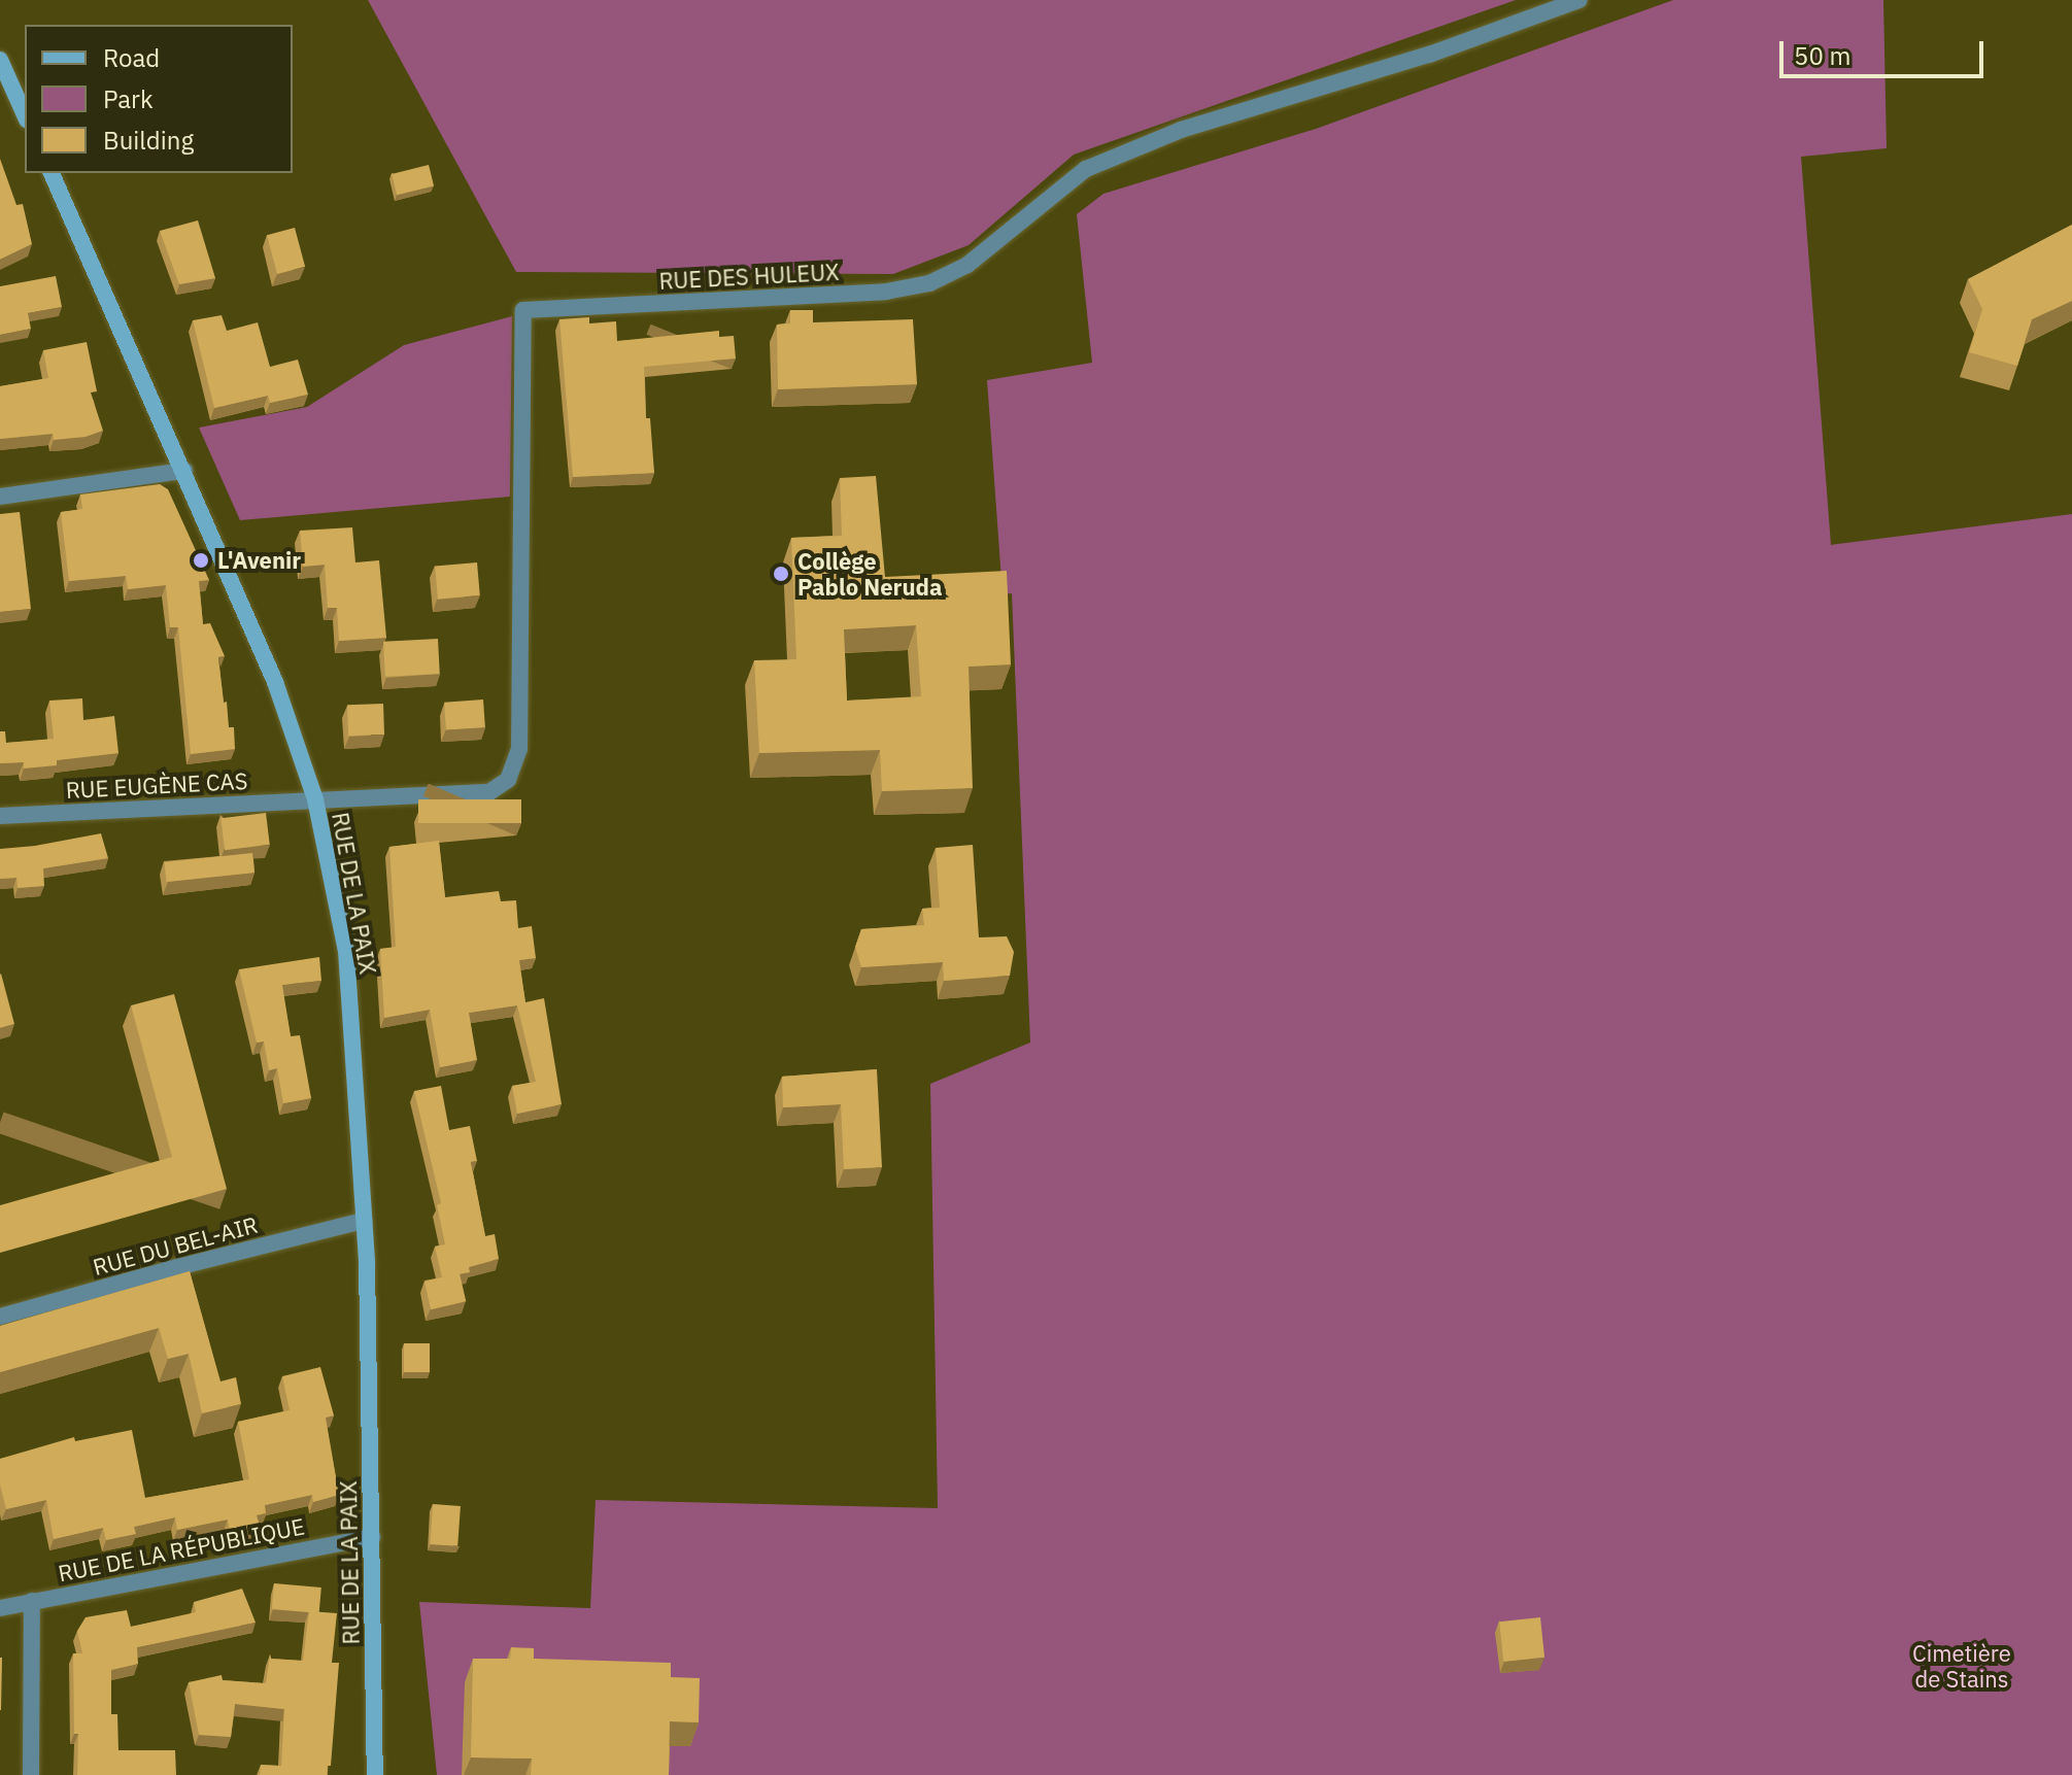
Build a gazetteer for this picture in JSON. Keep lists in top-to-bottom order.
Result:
{
  "streets": {
    "street": [
      "RUE DES HULEUX",
      "RUE EUGÈNE CAS",
      "RUE DE LA PAIX",
      "RUE DU BEL-AIR",
      "RUE DE LA RÉPUBLIQUE"
    ]
  },
  "crossings": [
    ["RUE DES HULEUX", "RUE EUGÈNE CAS"],
    ["RUE DES HULEUX", "RUE DE LA PAIX"],
    ["RUE EUGÈNE CAS", "RUE DE LA PAIX"],
    ["RUE DE LA PAIX", "RUE DU BEL-AIR"],
    ["RUE DE LA PAIX", "RUE DE LA RÉPUBLIQUE"]
  ],
  "parks": ["Cimetière de Stains"],
  "places": ["L'Avenir", "Collège Pablo Neruda"],
  "legend": ["Road", "Park", "Building"],
  "scale_bar": "50 m"
}
